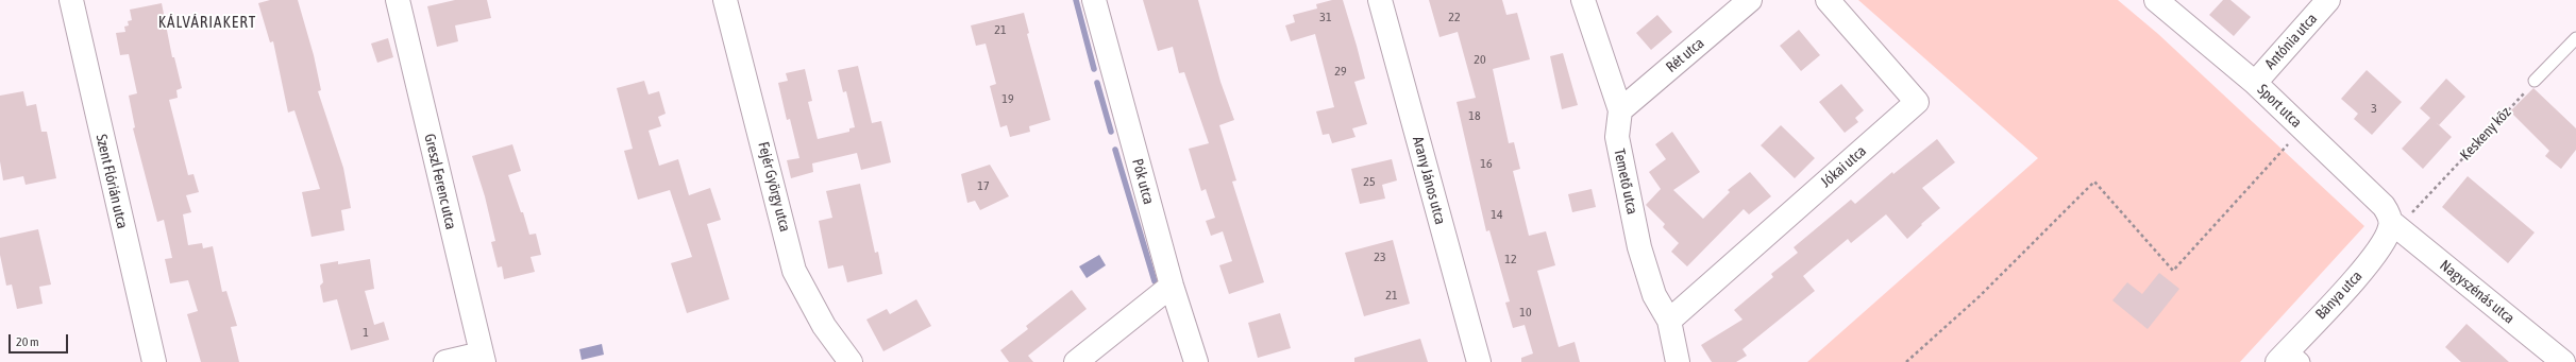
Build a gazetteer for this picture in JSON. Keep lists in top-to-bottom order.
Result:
{
  "streets": {
    "street": [
      "Antónia utca",
      "Rét utca",
      "Sport utca",
      "Jókai utca",
      "Arany János utca",
      "Szent Flórián utca",
      "Greszl Ferenc utca",
      "Pók utca",
      "Temető utca",
      "Fejér György utca",
      "Nagyszénás utca",
      "Bánya utca"
    ],
    "path": ["Keskeny köz"]
  },
  "crossings": [
    ["Antónia utca", "Sport utca"],
    ["Rét utca", "Temető utca"],
    ["Sport utca", "Keskeny köz"],
    ["Sport utca", "Nagyszénás utca"],
    ["Sport utca", "Bánya utca"],
    ["Keskeny köz", "Nagyszénás utca"],
    ["Keskeny köz", "Bánya utca"],
    ["Jókai utca", "Temető utca"],
    ["Nagyszénás utca", "Bánya utca"]
  ],
  "districts": ["KÁLVÁRIAKERT"],
  "house_numbers": [
    "31",
    "22",
    "21",
    "20",
    "29",
    "19",
    "3",
    "18",
    "16",
    "25",
    "17",
    "14",
    "23",
    "12",
    "21",
    "10",
    "1"
  ],
  "scale_bar": "20 m"
}
